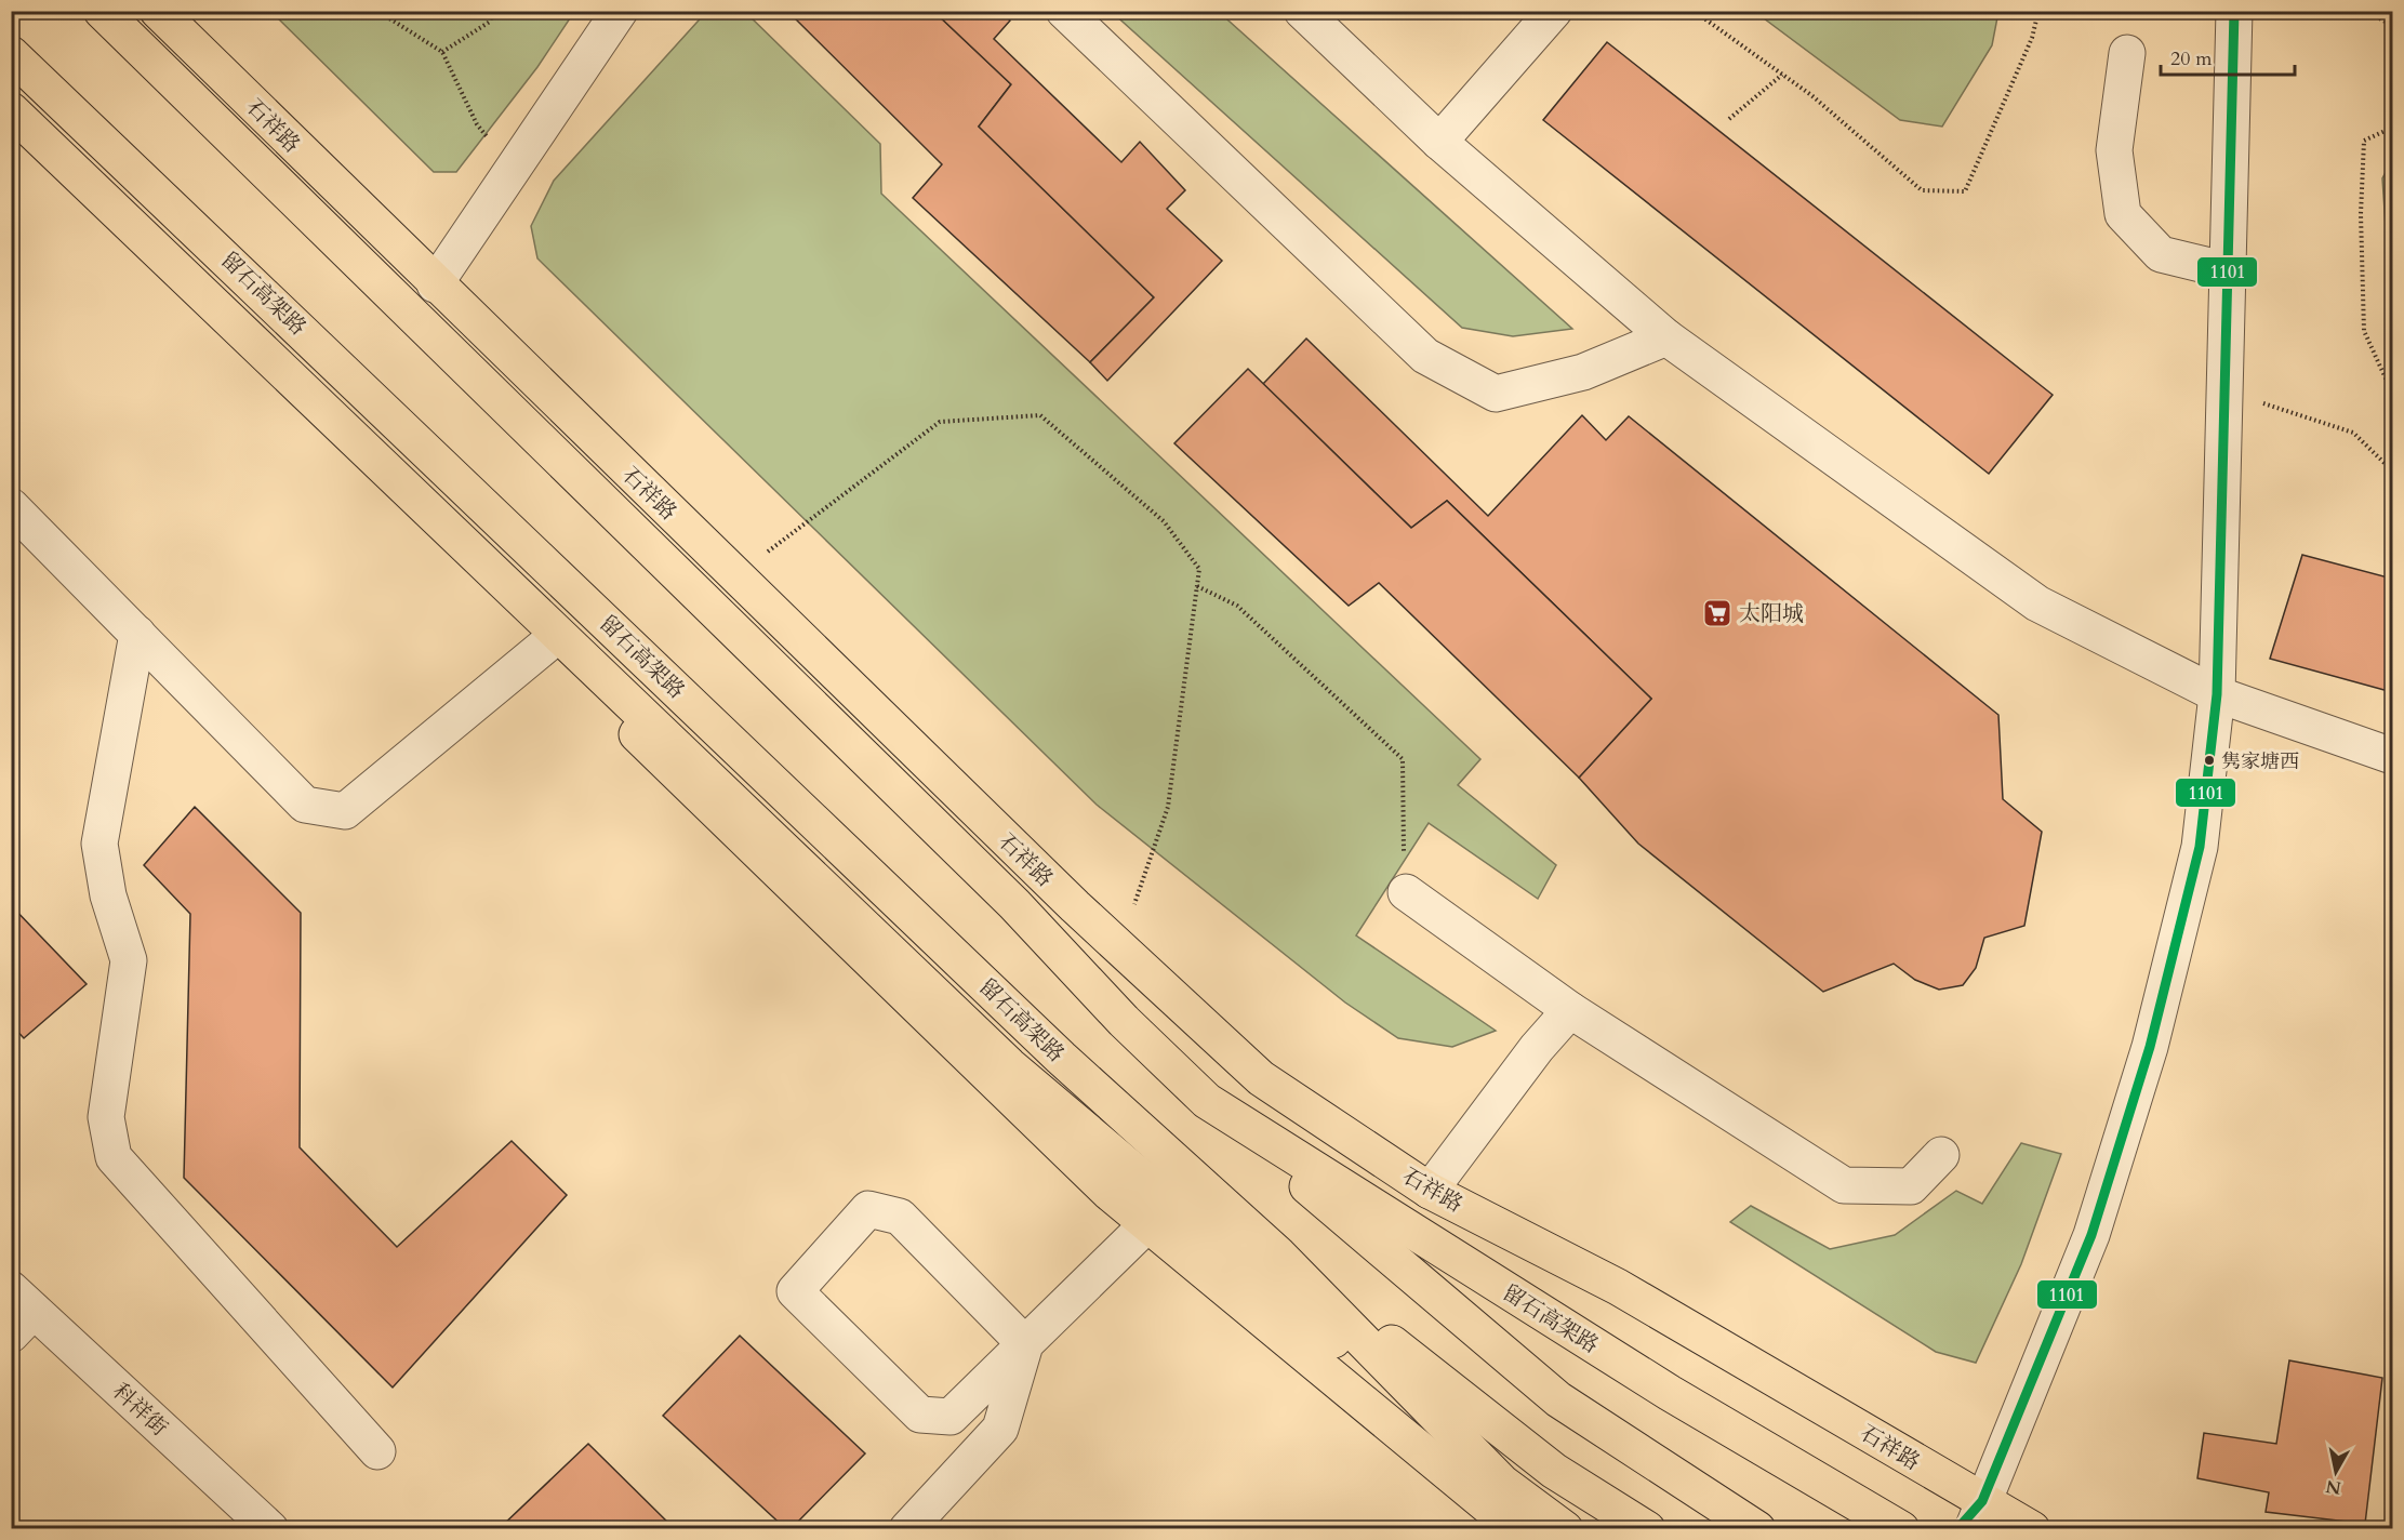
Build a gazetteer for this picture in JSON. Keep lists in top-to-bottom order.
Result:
{
  "streets": {
    "main road": ["石祥路", "留石高架路"],
    "street": ["科祥街"]
  },
  "places": {
    "supermarket": ["太阳城"],
    "other": ["隽家塘西"]
  },
  "lines": ["transit line 1101"],
  "scale_bar": "20 m",
  "north": "bottom"
}
